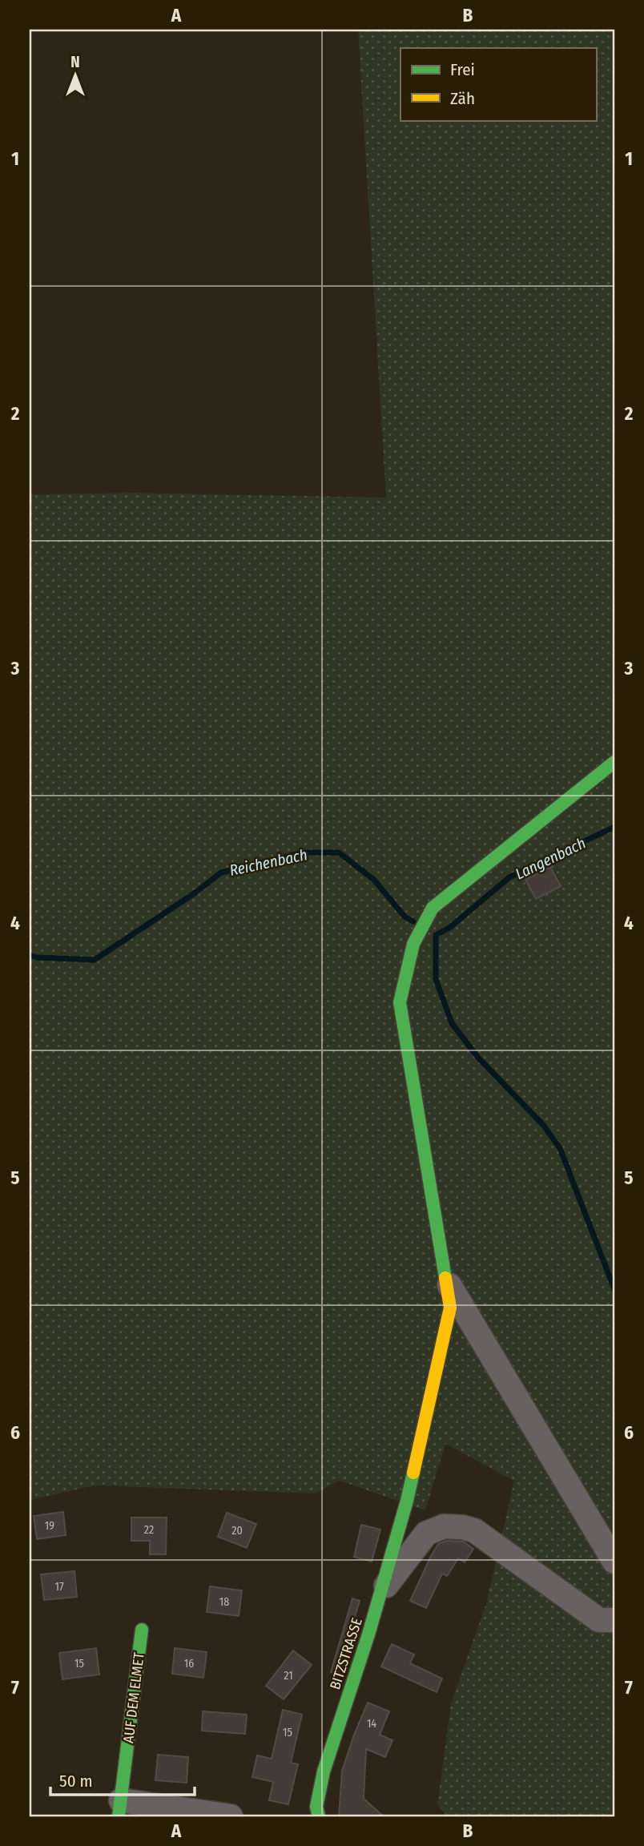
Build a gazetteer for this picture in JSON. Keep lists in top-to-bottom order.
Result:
{
  "streets": {
    "street": ["BITZSTRASSE", "AUF DEM ELMET"]
  },
  "water": ["Langenbach", "Reichenbach"],
  "house_numbers": [
    "19",
    "22",
    "20",
    "17",
    "18",
    "15",
    "16",
    "21",
    "14",
    "15"
  ],
  "legend": ["Frei", "Zäh"],
  "scale_bar": "50 m",
  "north": "top",
  "grid": {
    "columns": ["A", "B"],
    "rows": [
      "1",
      "2",
      "3",
      "4",
      "5",
      "6",
      "7"
    ]
  }
}
